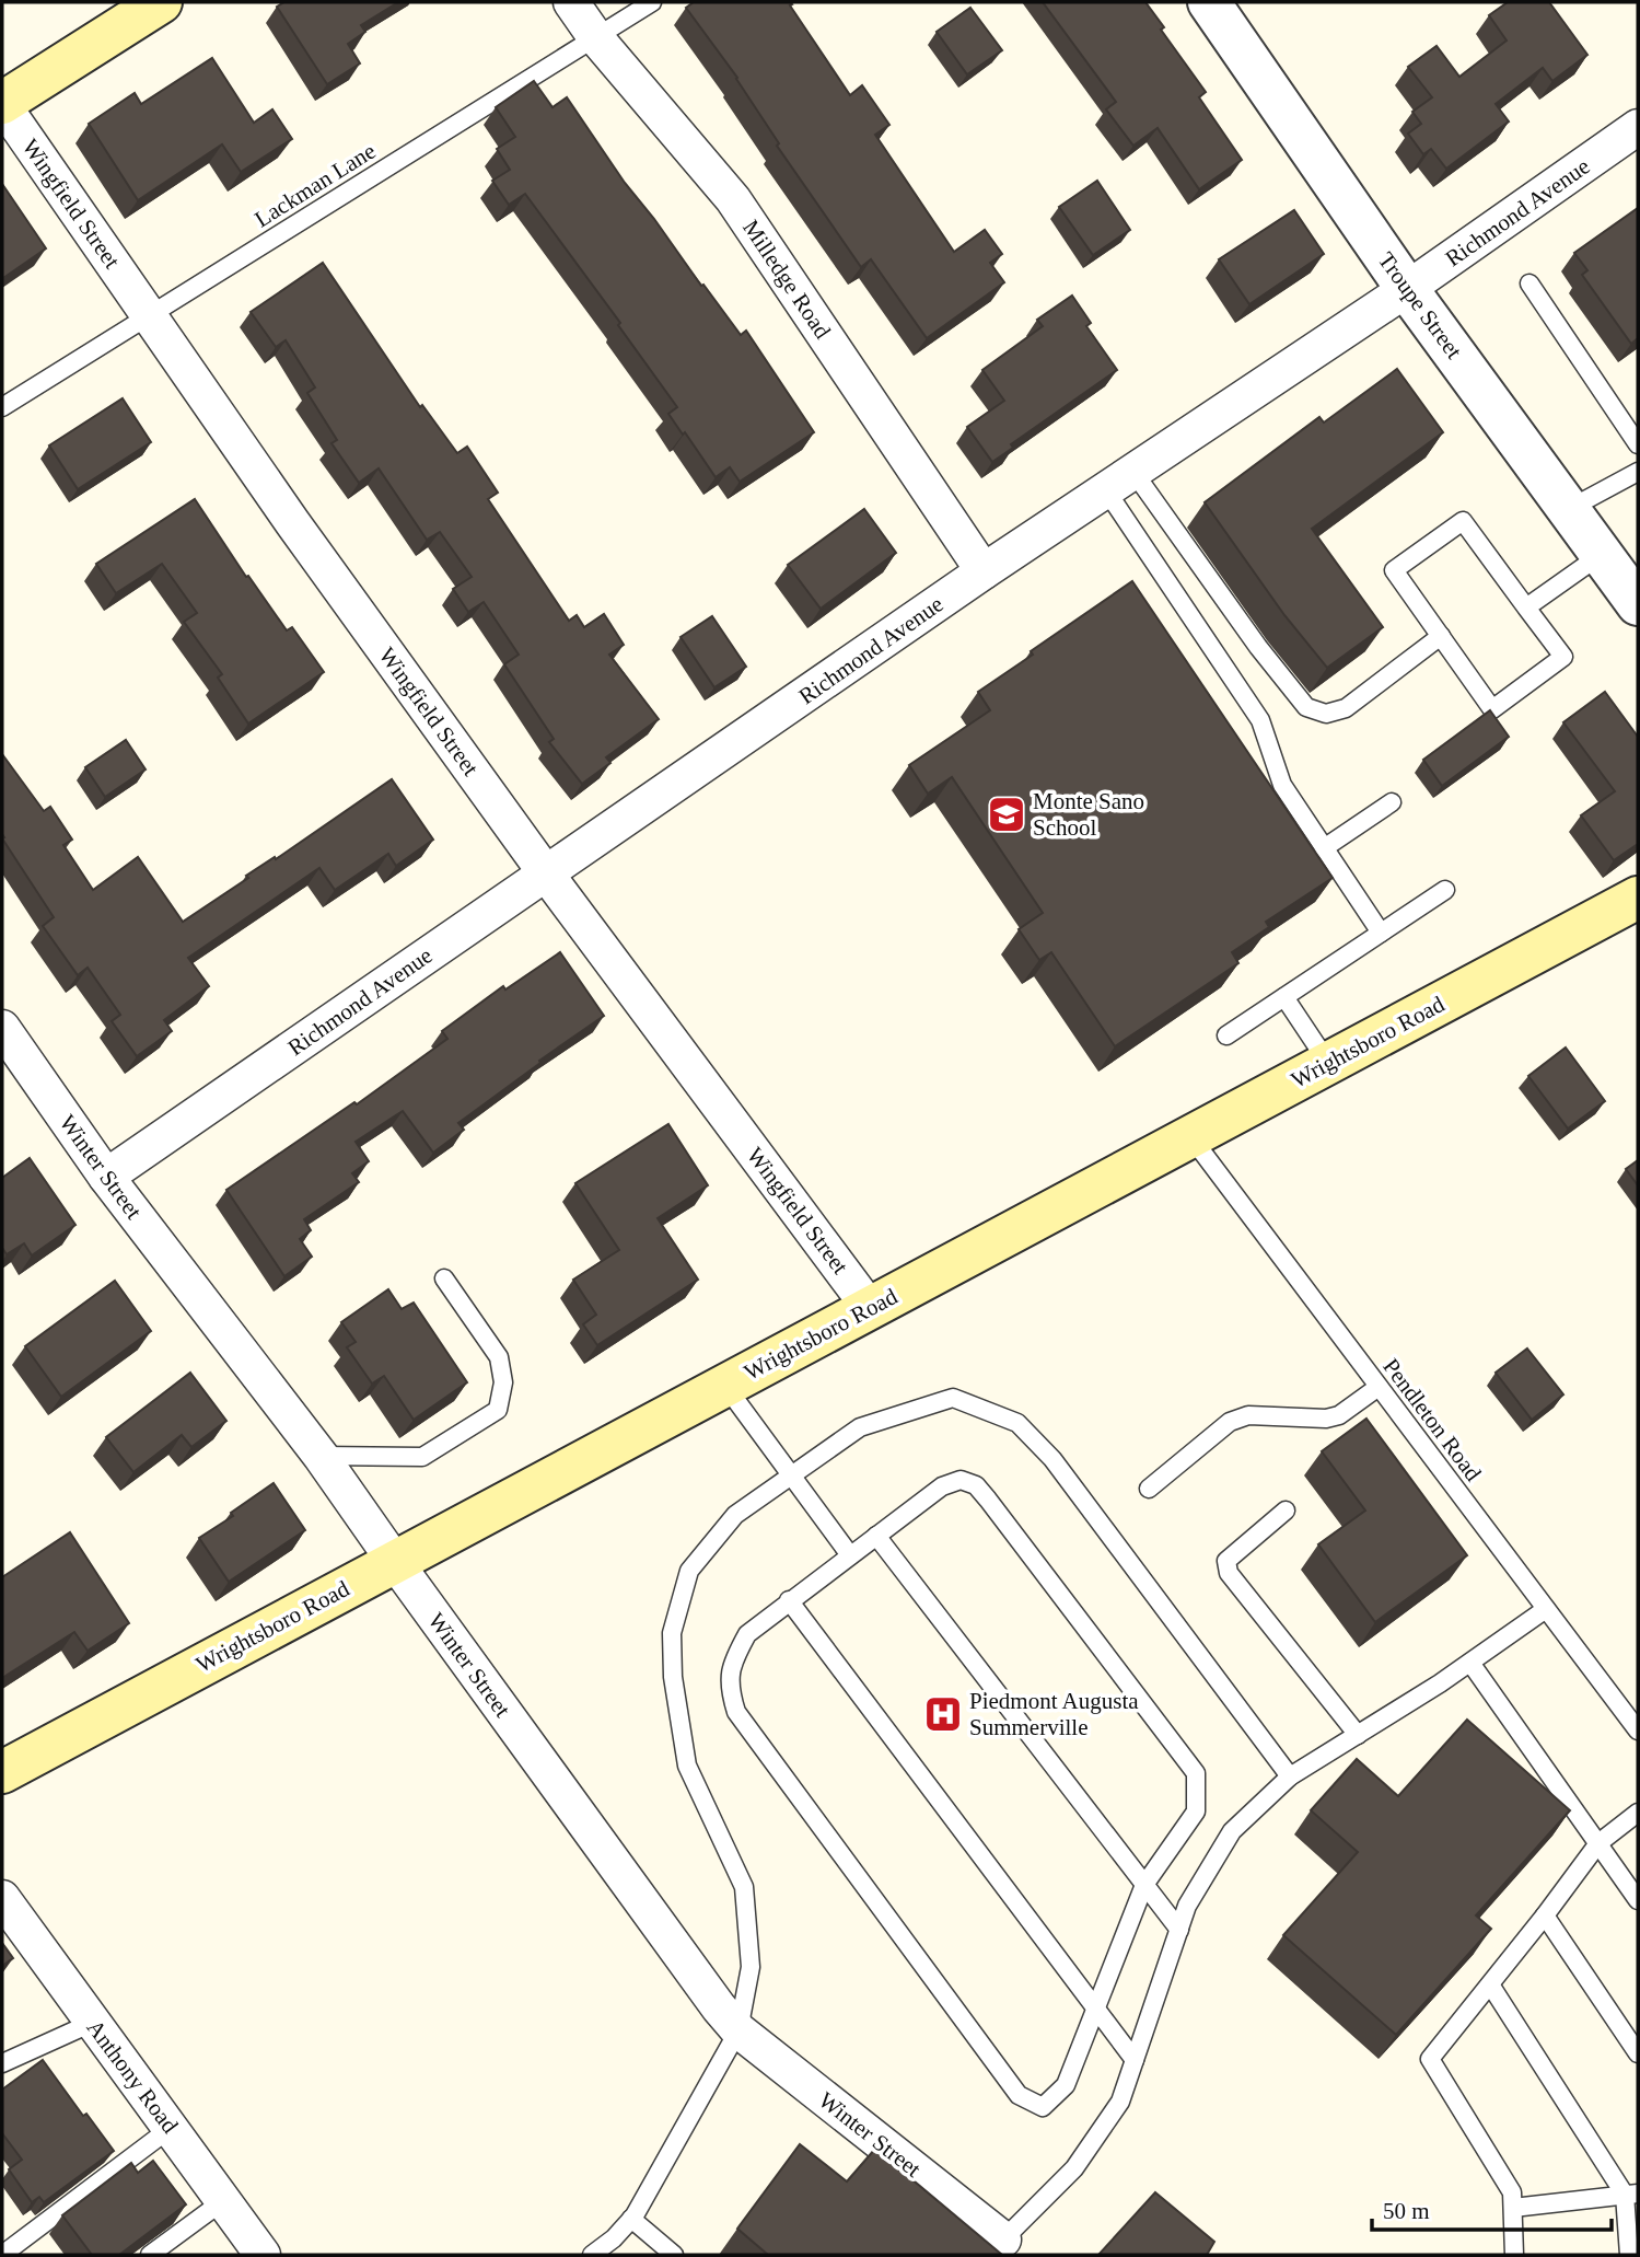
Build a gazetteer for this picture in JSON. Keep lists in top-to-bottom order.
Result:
{
  "streets": {
    "main road": ["Wrightsboro Road"],
    "street": [
      "Wingfield Street",
      "Richmond Avenue",
      "Milledge Road",
      "Troupe Street",
      "Winter Street",
      "Anthony Road"
    ],
    "lane": ["Lackman Lane", "Pendleton Road"]
  },
  "crossings": [
    ["Lackman Lane", "Wingfield Street"],
    ["Lackman Lane", "Milledge Road"],
    ["Wingfield Street", "Richmond Avenue"],
    ["Wingfield Street", "Wrightsboro Road"],
    ["Richmond Avenue", "Milledge Road"],
    ["Richmond Avenue", "Troupe Street"],
    ["Richmond Avenue", "Winter Street"],
    ["Wrightsboro Road", "Winter Street"],
    ["Wrightsboro Road", "Pendleton Road"]
  ],
  "places": {
    "school or university": ["Monte Sano School"],
    "hospital": ["Piedmont Augusta Summerville"]
  },
  "scale_bar": "50 m"
}
